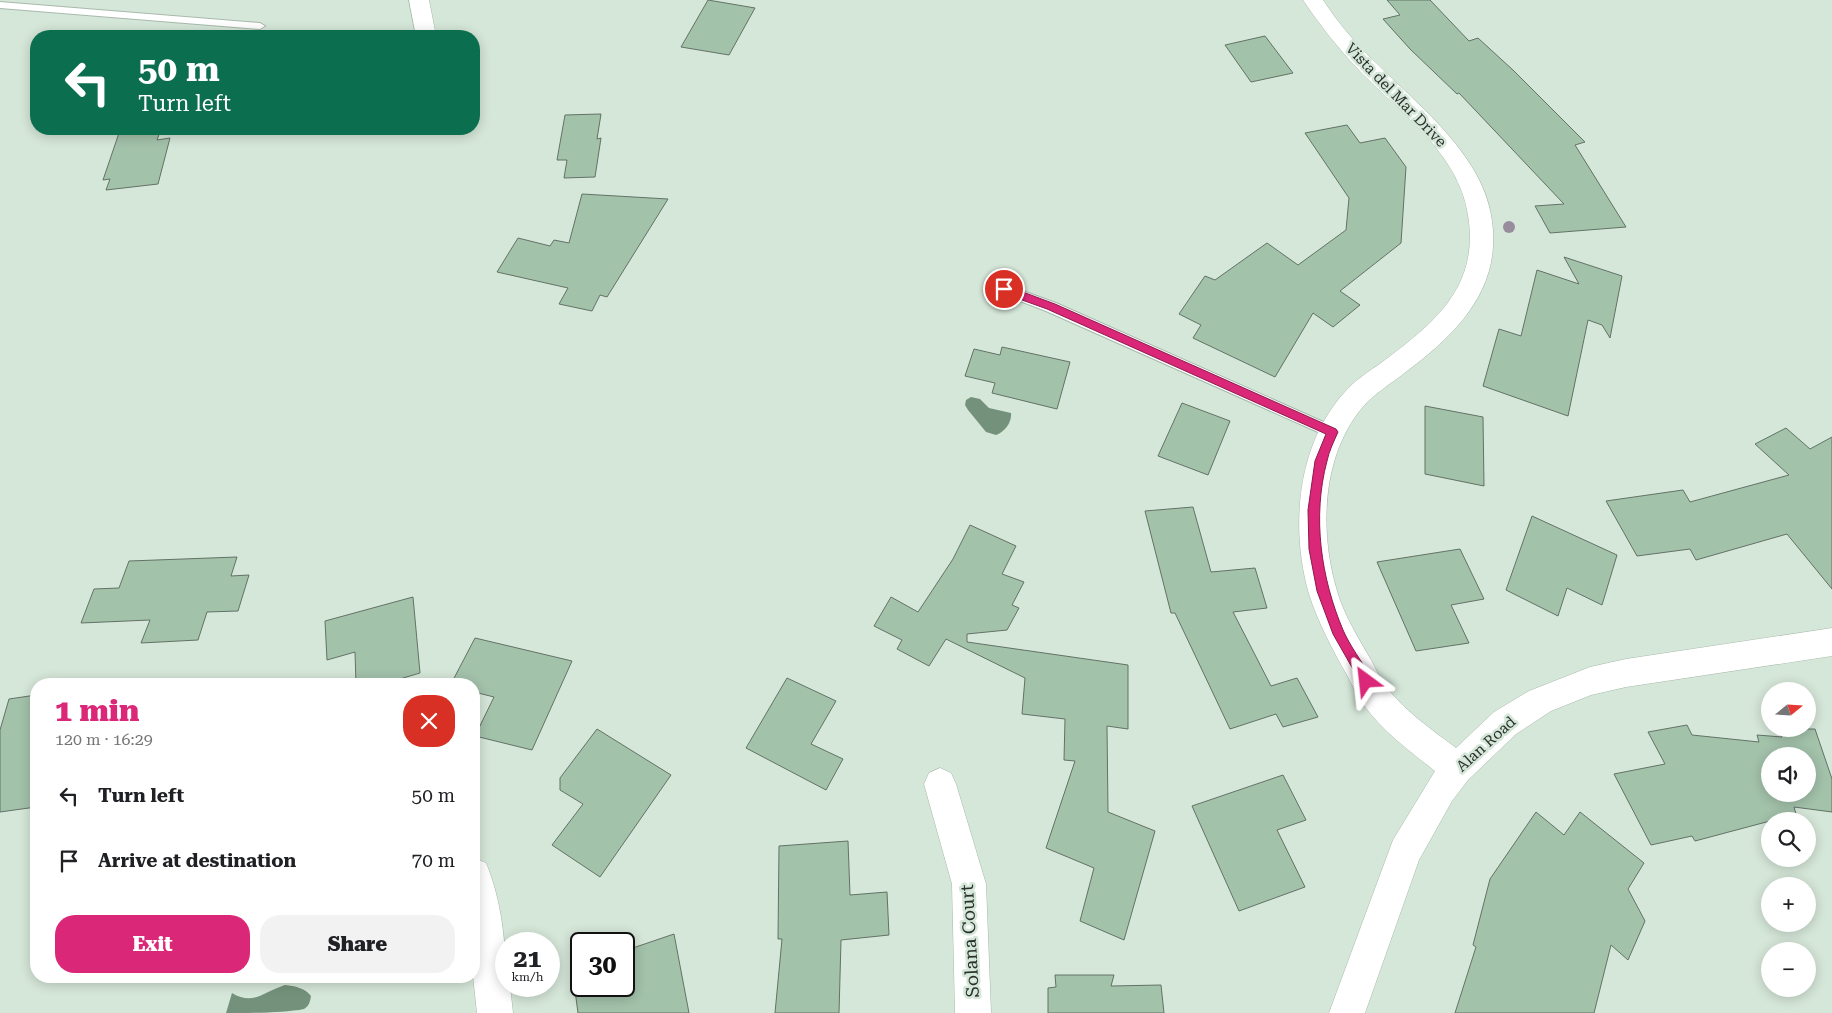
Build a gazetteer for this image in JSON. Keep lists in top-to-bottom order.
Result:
{
  "streets": {
    "street": ["Vista del Mar Drive", "Alan Road", "Solana Court"]
  },
  "crossings": [
    ["Vista del Mar Drive", "Alan Road"]
  ],
  "north": "right",
  "page": {
    "turn": ["50 m", "Turn left"],
    "heading": ["1 min", "120 m · 16:29"],
    "map_buttons": ["+", "−"],
    "list": [
      {
        "name": "Turn left",
        "value": "50 m"
      },
      {
        "name": "Arrive at destination",
        "value": "70 m"
      }
    ],
    "buttons": ["Exit", "Share"],
    "speed": "21 km/h",
    "limit": "30"
  }
}
